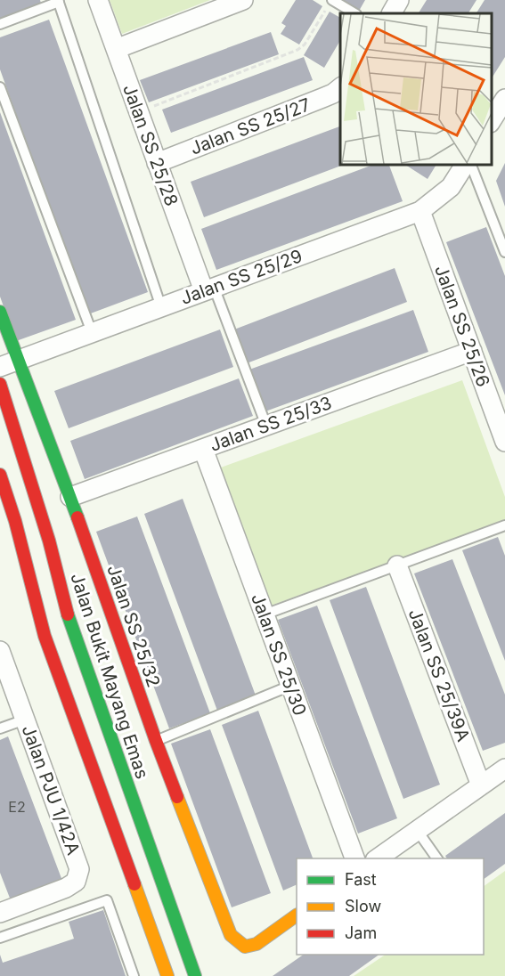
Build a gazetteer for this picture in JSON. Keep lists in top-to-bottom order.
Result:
{
  "streets": {
    "main road": ["Jalan SS 25/32", "Jalan Bukit Mayang Emas"],
    "street": [
      "Jalan SS 25/27",
      "Jalan SS 25/28",
      "Jalan SS 25/29",
      "Jalan SS 25/26",
      "Jalan SS 25/33",
      "Jalan SS 25/30",
      "Jalan SS 25/39A",
      "Jalan PJU 1/42A"
    ]
  },
  "crossings": [
    ["Jalan SS 25/27", "Jalan SS 25/28"],
    ["Jalan SS 25/28", "Jalan SS 25/29"],
    ["Jalan SS 25/29", "Jalan SS 25/26"],
    ["Jalan SS 25/29", "Jalan SS 25/32"],
    ["Jalan SS 25/26", "Jalan SS 25/33"],
    ["Jalan SS 25/33", "Jalan SS 25/32"],
    ["Jalan SS 25/33", "Jalan SS 25/30"]
  ],
  "house_numbers": ["E2"],
  "legend": ["Fast", "Slow", "Jam"]
}
